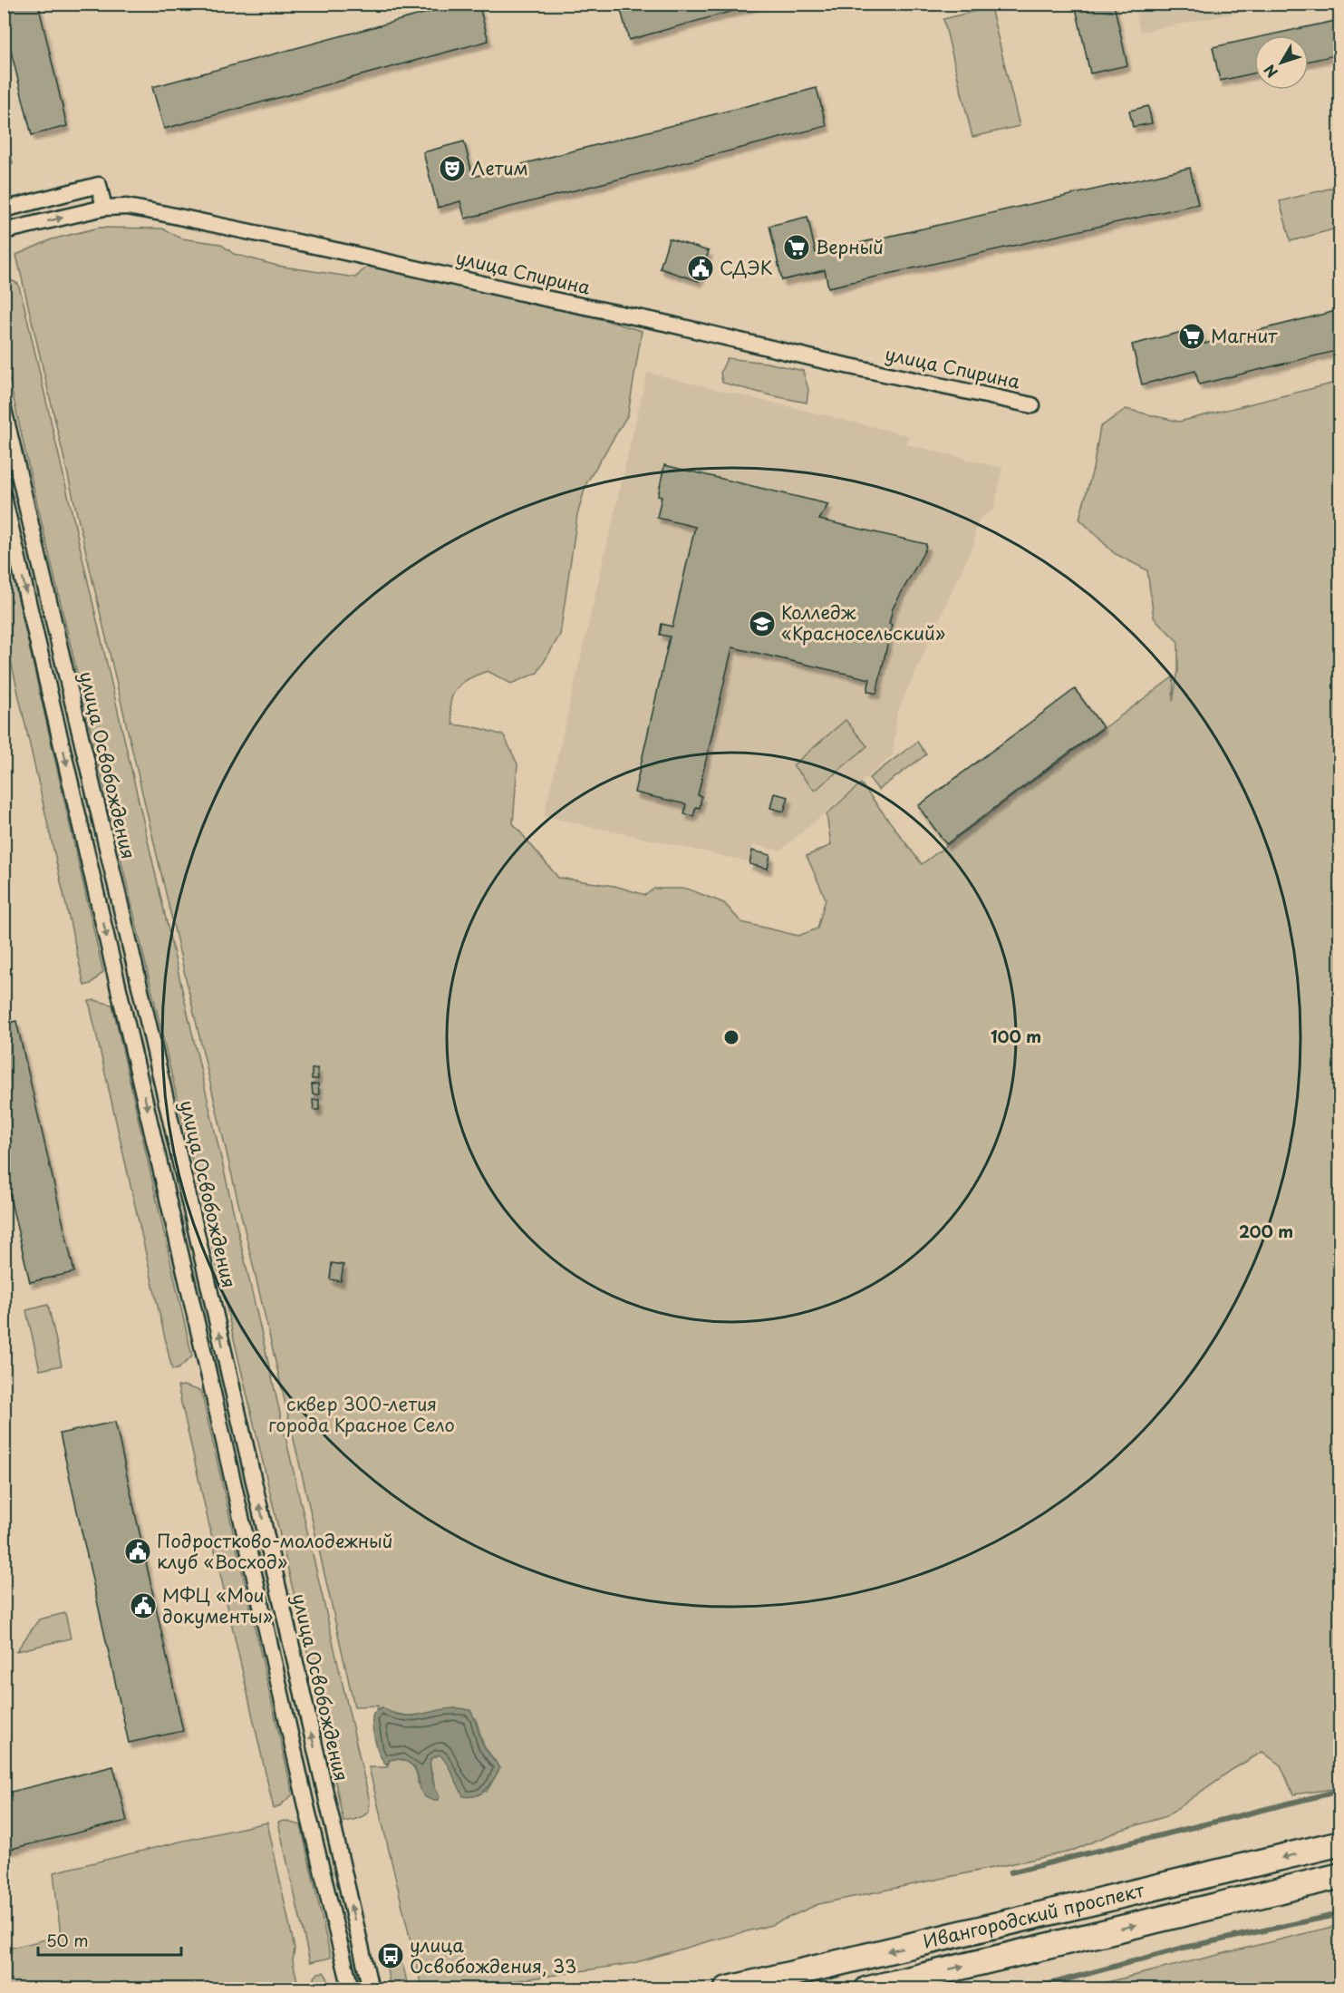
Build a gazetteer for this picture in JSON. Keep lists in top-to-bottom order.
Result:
{
  "streets": {
    "highway": ["Ивангородский проспект"],
    "street": ["улица Спирина", "улица Освобождения"]
  },
  "parks": ["сквер 300-летия города Красное Село"],
  "places": {
    "theatre": ["Летим"],
    "supermarket": ["Верный", "Магнит"],
    "public building": ["СДЭК", "Подростково-молодежный клуб «Восход»", "МФЦ «Мои документы»"],
    "school or university": ["Колледж «Красносельский»"],
    "bus stop": ["улица Освобождения, 33"]
  },
  "scale_bar": "50 m",
  "north": "bottom left",
  "rings": ["100 m", "200 m"]
}
